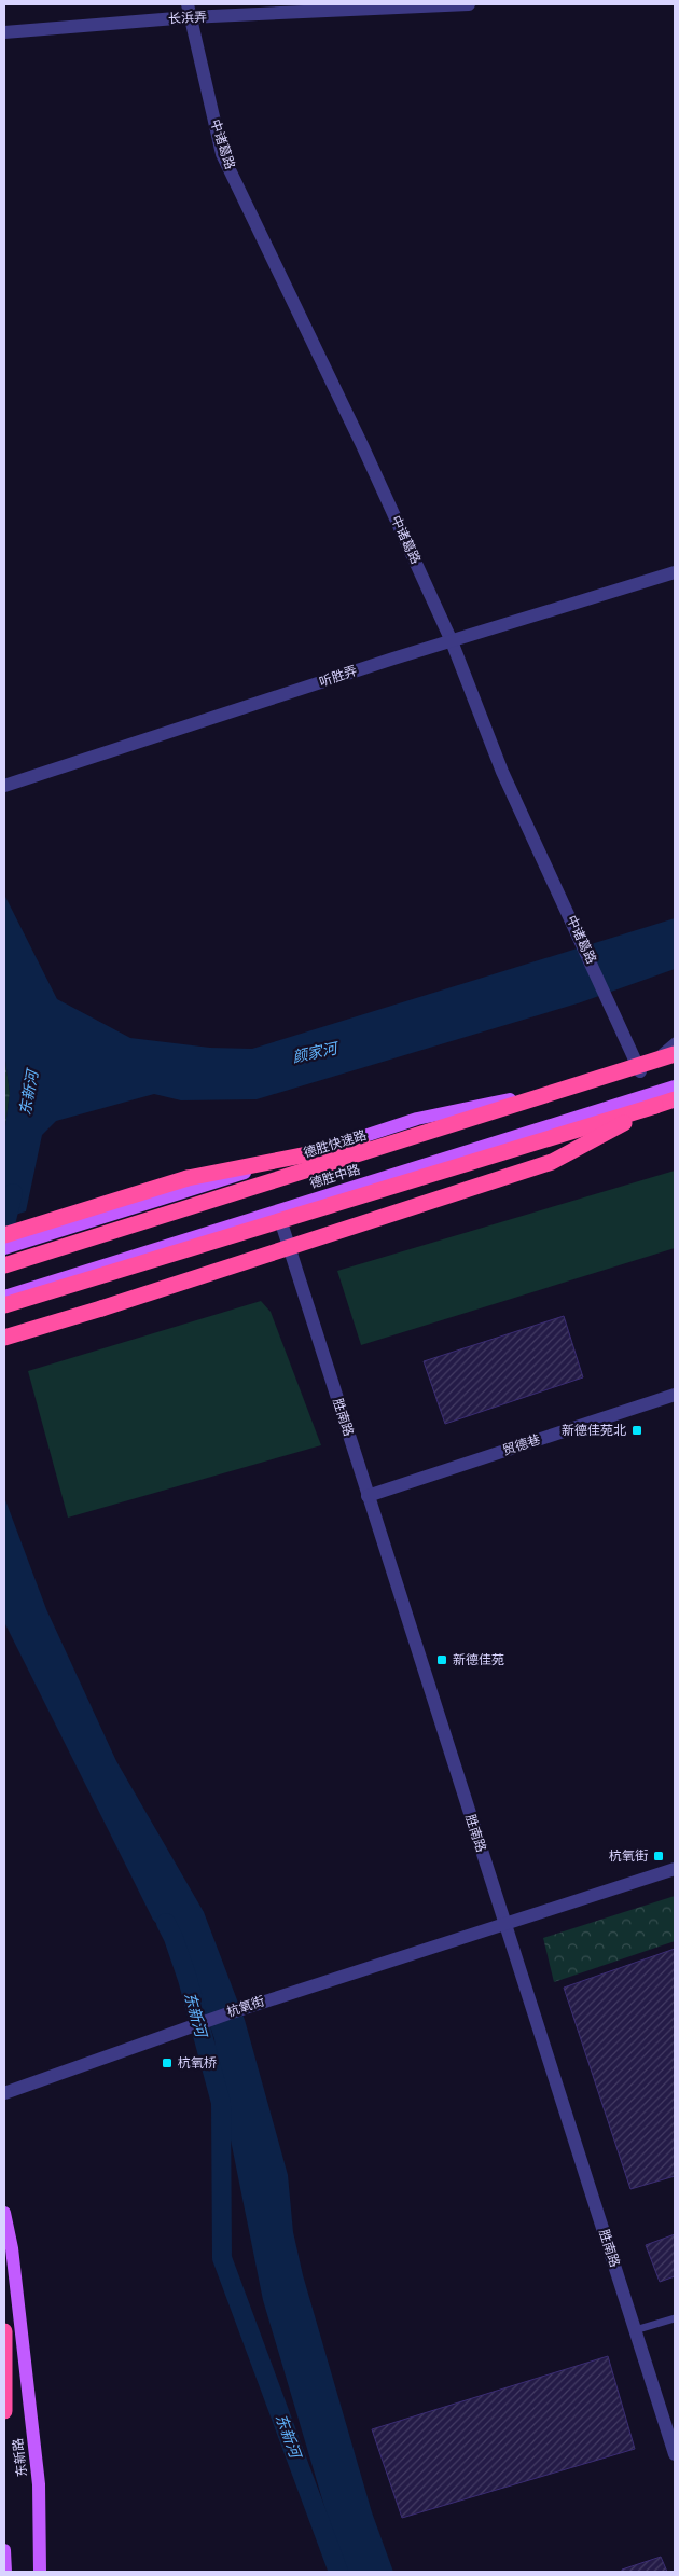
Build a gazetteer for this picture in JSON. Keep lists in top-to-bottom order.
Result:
{
  "streets": {
    "highway": ["德胜快速路"],
    "main road": ["德胜中路", "东新路"],
    "street": [
      "长浜弄",
      "中诸葛路",
      "听胜弄",
      "胜南路",
      "贸德巷",
      "杭氧街"
    ]
  },
  "crossings": [
    ["长浜弄", "中诸葛路"],
    ["中诸葛路", "听胜弄"],
    ["德胜中路", "胜南路"],
    ["胜南路", "贸德巷"],
    ["胜南路", "杭氧街"]
  ],
  "water": ["颜家河", "东新河"],
  "places": {
    "transit": [
      "新德佳苑北",
      "新德佳苑",
      "杭氧街",
      "杭氧桥"
    ]
  }
}
